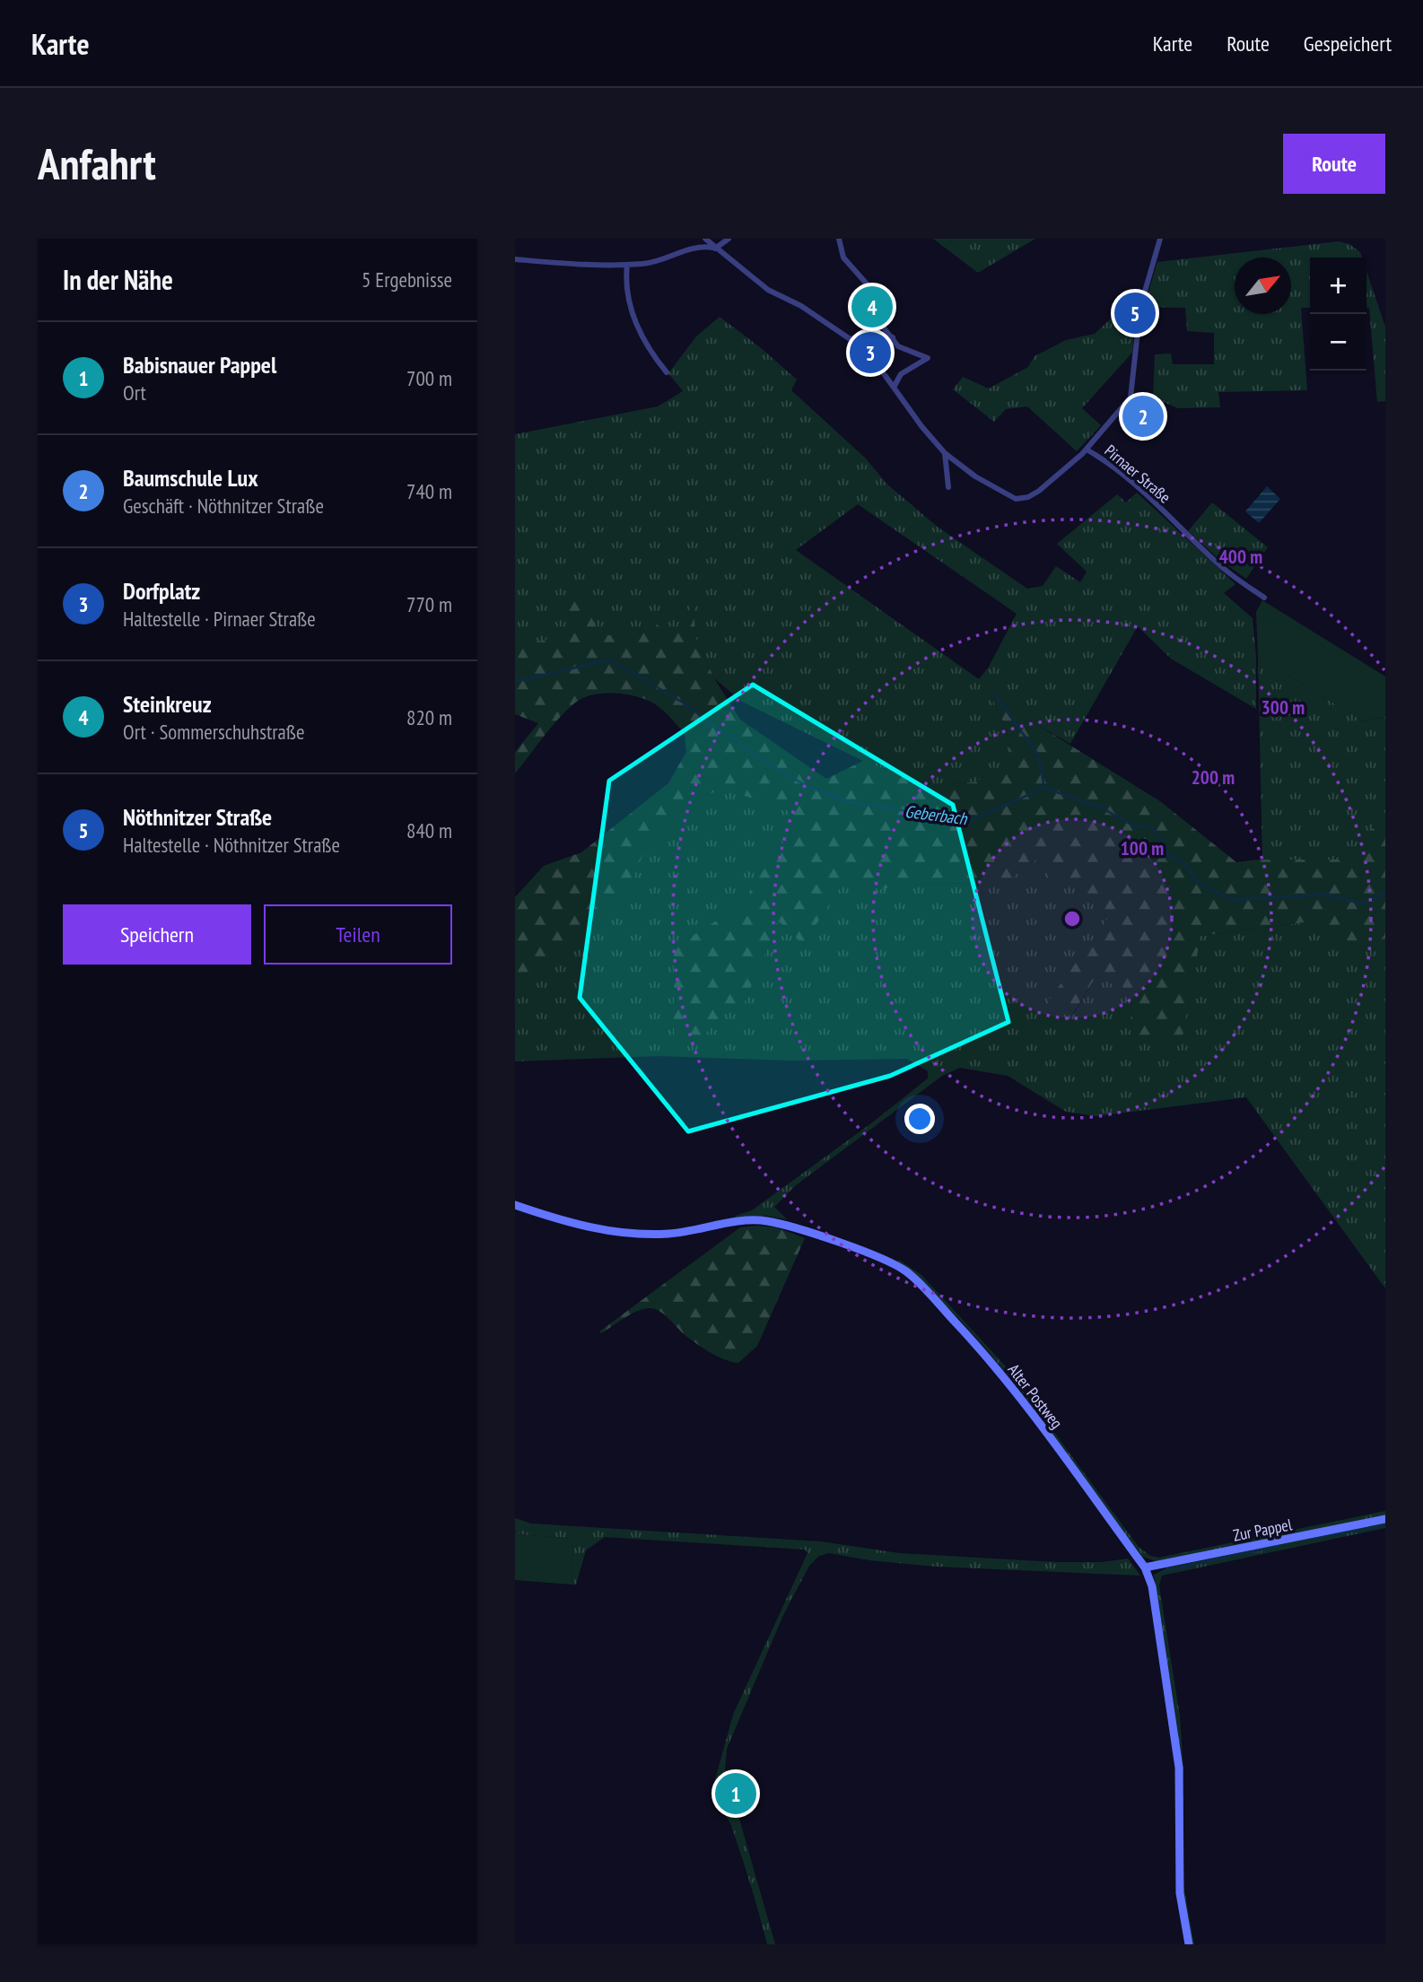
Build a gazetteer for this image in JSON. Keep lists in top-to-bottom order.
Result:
{
  "streets": {
    "street": ["Pirnaer Straße", "Alter Postweg", "Zur Pappel"]
  },
  "crossings": [
    ["Alter Postweg", "Zur Pappel"]
  ],
  "water": ["Geberbach"],
  "north": "top right",
  "page": {
    "header": "Karte",
    "nav": ["Karte", "Route", "Gespeichert"],
    "buttons": [
      "Route",
      ["Speichern", "Teilen"]
    ],
    "title": "Anfahrt",
    "heading": ["In der Nähe", "5 Ergebnisse"],
    "map_buttons": ["+", "−"],
    "pins": [
      "4",
      "5",
      "3",
      "2",
      "1"
    ],
    "list": [
      {
        "mark": "1",
        "name": "Babisnauer Pappel",
        "note": "Ort",
        "value": "700 m"
      },
      {
        "mark": "2",
        "name": "Baumschule Lux",
        "note": "Geschäft · Nöthnitzer Straße",
        "value": "740 m"
      },
      {
        "mark": "3",
        "name": "Dorfplatz",
        "note": "Haltestelle · Pirnaer Straße",
        "value": "770 m"
      },
      {
        "mark": "4",
        "name": "Steinkreuz",
        "note": "Ort · Sommerschuhstraße",
        "value": "820 m"
      },
      {
        "mark": "5",
        "name": "Nöthnitzer Straße",
        "note": "Haltestelle · Nöthnitzer Straße",
        "value": "840 m"
      }
    ]
  },
  "rings": [
    "400 m",
    "300 m",
    "200 m",
    "100 m"
  ]
}
